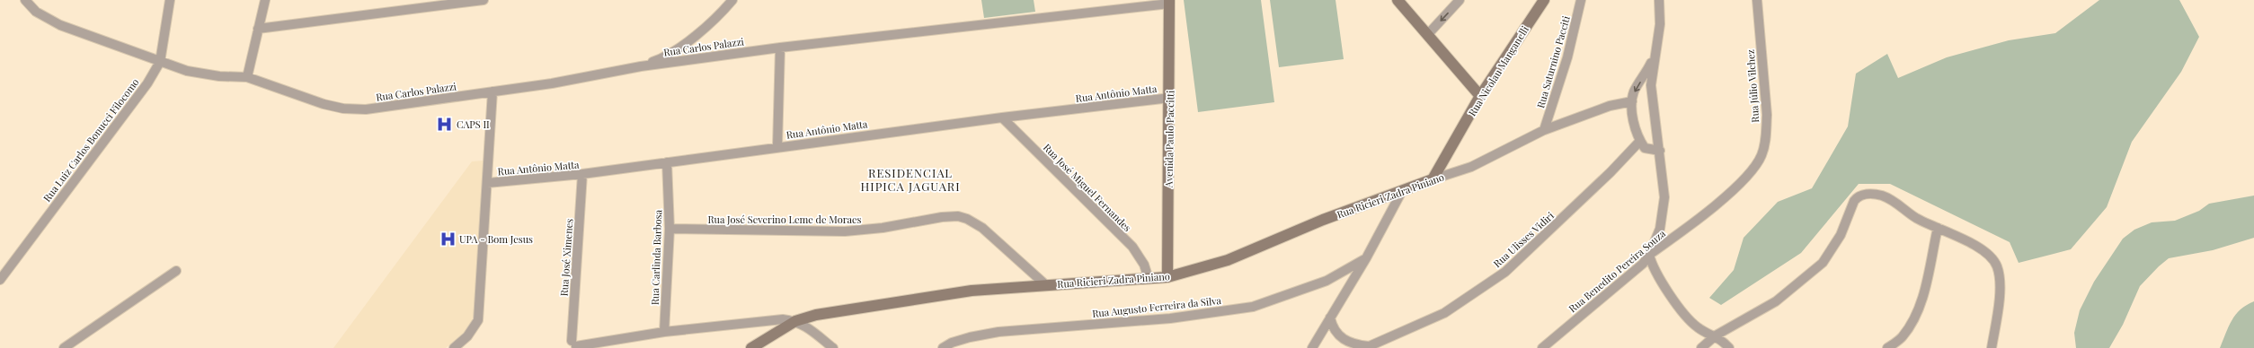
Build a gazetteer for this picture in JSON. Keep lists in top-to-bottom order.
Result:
{
  "streets": {
    "street": [
      "Rua Carlos Palazzi",
      "Rua Saturnino Pacciti",
      "Rua Nicolau Manganelli",
      "Rua Júlio Vilchez",
      "Rua Antônio Matta",
      "Avenida Paulo Paccitti",
      "Rua Luiz Carlos Bonucci Filocomo",
      "Rua José Miguel Fernandes",
      "Rua Ricieri Zadra Piniano",
      "Rua José Severino Leme de Moraes",
      "Rua Ulisses Vidiri",
      "Rua José Ximenes",
      "Rua Carlinda Barbosa",
      "Rua Benedito Pereira Souza",
      "Rua Augusto Ferreira da Silva"
    ]
  },
  "crossings": [
    ["Rua Carlos Palazzi", "Avenida Paulo Paccitti"],
    ["Rua Carlos Palazzi", "Rua Luiz Carlos Bonucci Filocomo"],
    ["Rua Saturnino Pacciti", "Rua Ricieri Zadra Piniano"],
    ["Rua Nicolau Manganelli", "Rua Ricieri Zadra Piniano"],
    ["Rua Júlio Vilchez", "Rua Benedito Pereira Souza"],
    ["Rua Antônio Matta", "Avenida Paulo Paccitti"],
    ["Rua Antônio Matta", "Rua José Miguel Fernandes"],
    ["Rua Antônio Matta", "Rua José Ximenes"],
    ["Rua Antônio Matta", "Rua Carlinda Barbosa"],
    ["Avenida Paulo Paccitti", "Rua Ricieri Zadra Piniano"],
    ["Rua José Miguel Fernandes", "Rua Ricieri Zadra Piniano"],
    ["Rua Ricieri Zadra Piniano", "Rua José Severino Leme de Moraes"],
    ["Rua José Severino Leme de Moraes", "Rua Carlinda Barbosa"]
  ],
  "districts": ["RESIDENCIAL HIPICA JAGUARI"],
  "places": {
    "hospital": ["CAPS II", "UPA - Bom Jesus"]
  }
}
